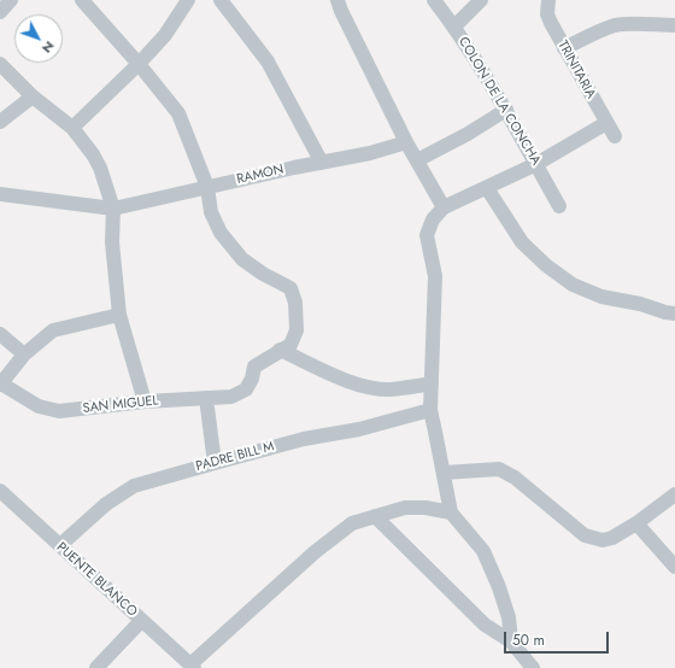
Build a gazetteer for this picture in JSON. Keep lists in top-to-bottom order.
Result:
{
  "streets": {
    "street": [
      "TRINITARIA",
      "COLON DE LA CONCHA",
      "RAMON",
      "SAN MIGUEL",
      "PADRE BILL M",
      "PUENTE BLANCO"
    ]
  },
  "crossings": [
    ["PADRE BILL M", "PUENTE BLANCO"]
  ],
  "scale_bar": "50 m",
  "north": "bottom right"
}
